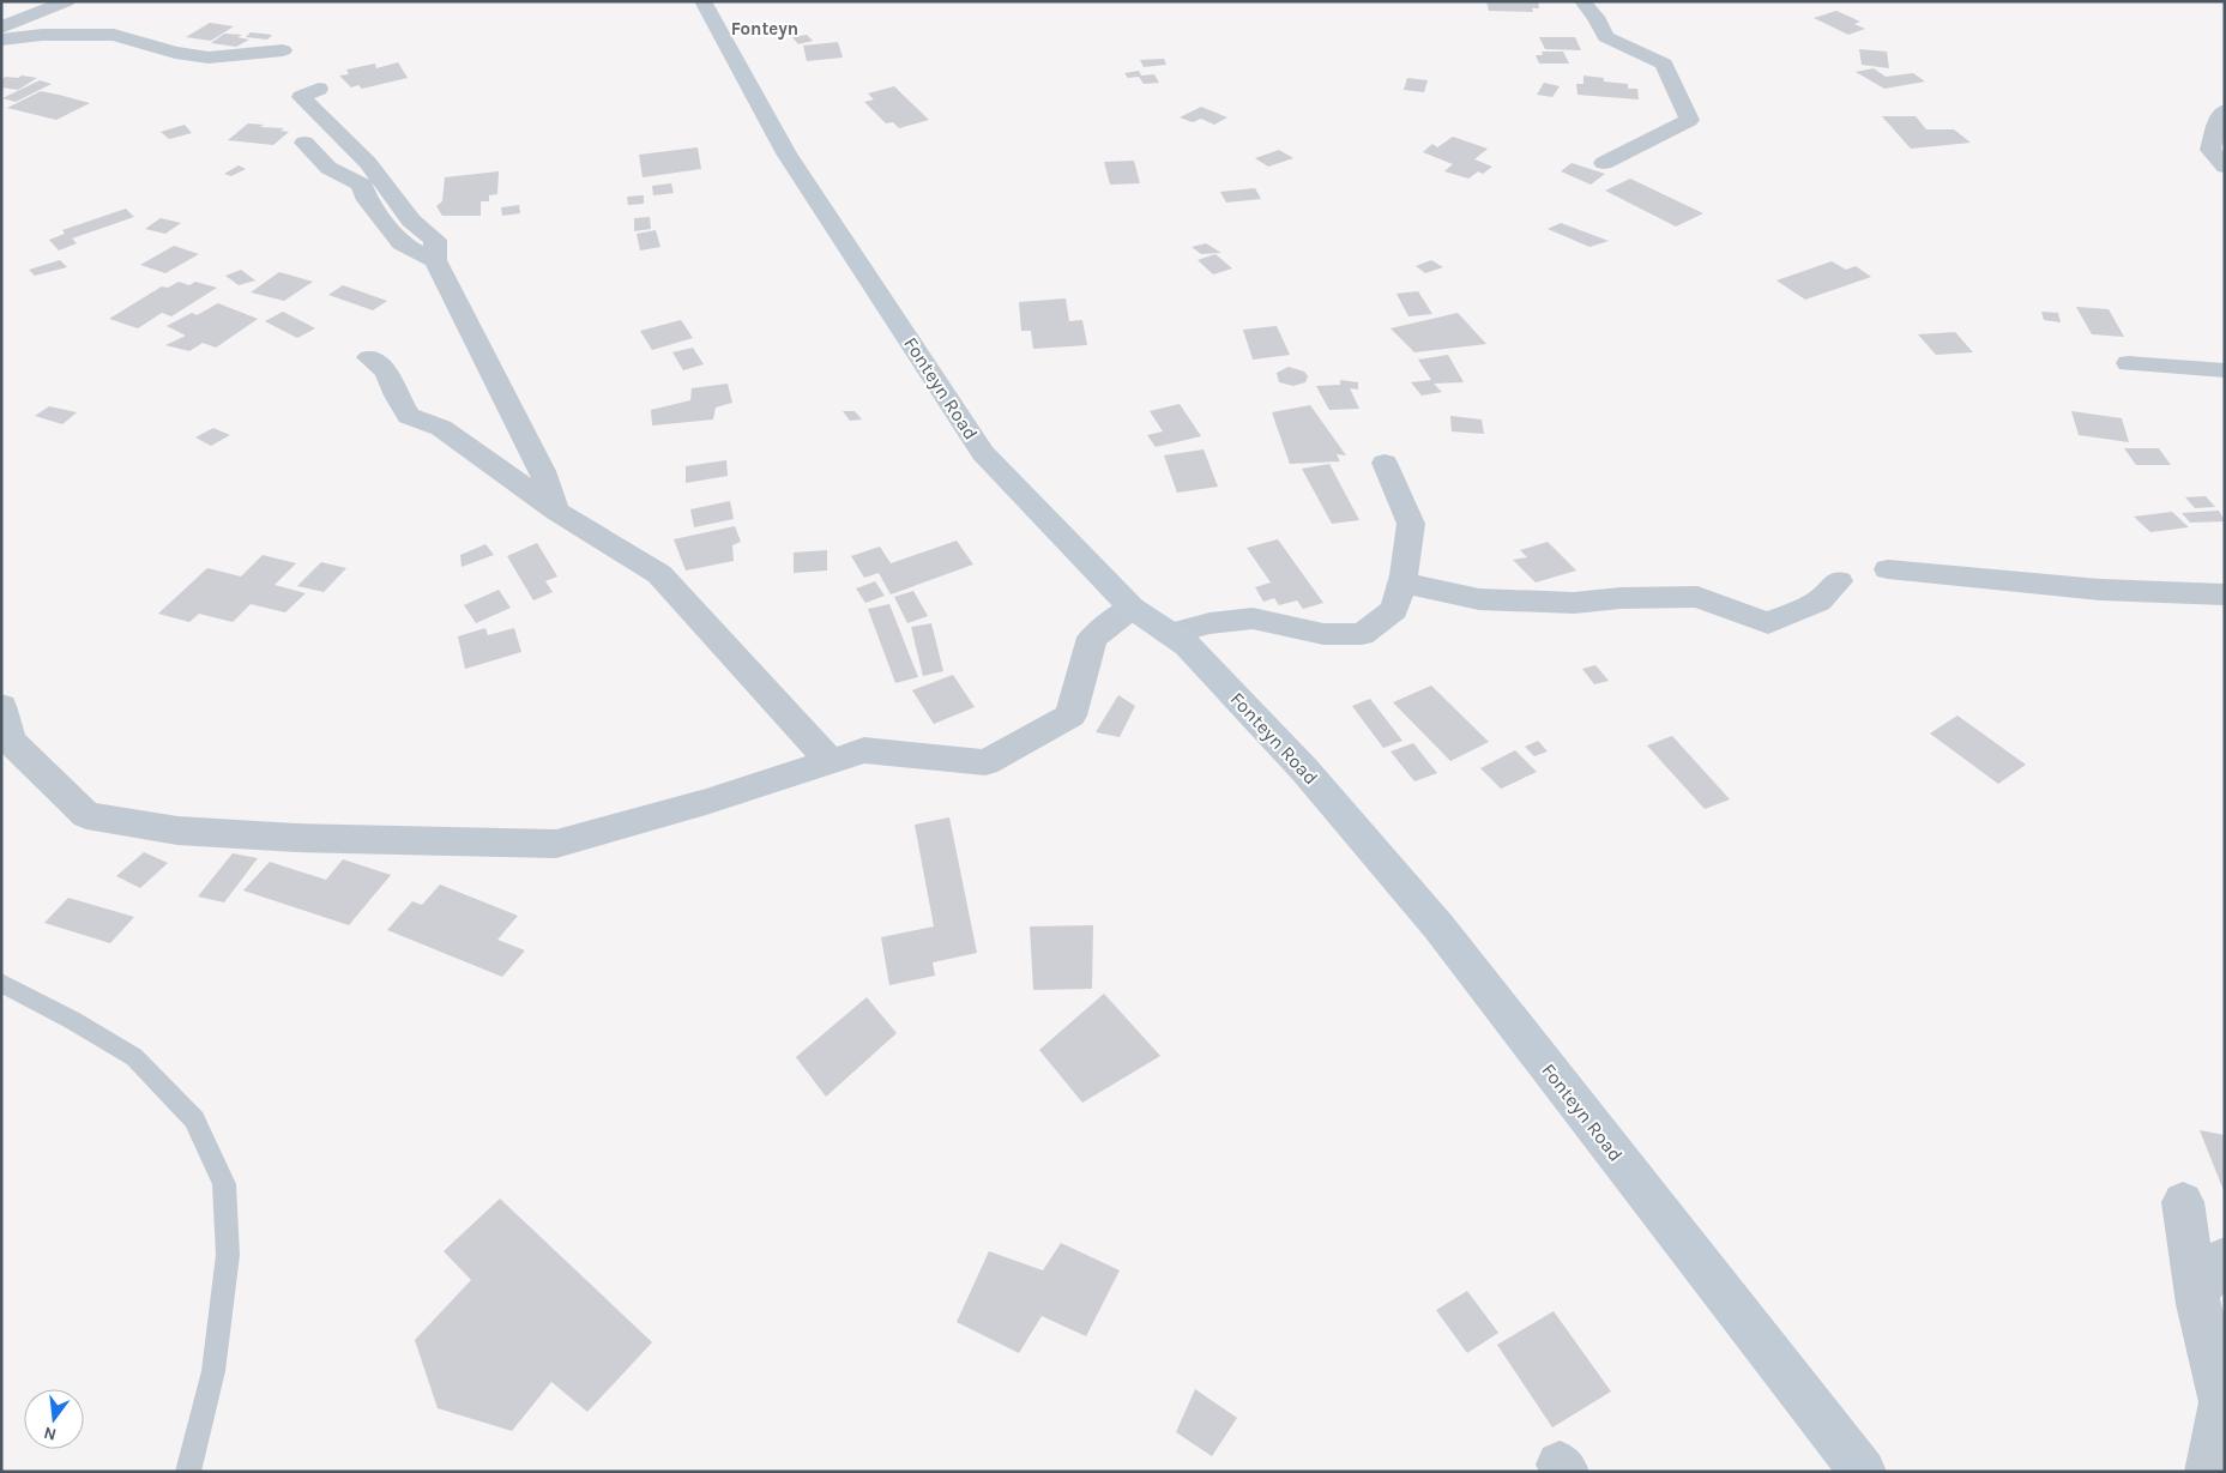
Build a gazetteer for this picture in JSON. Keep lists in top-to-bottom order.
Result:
{
  "streets": {
    "street": ["Fonteyn Road"]
  },
  "districts": ["Fonteyn"],
  "north": "bottom"
}
